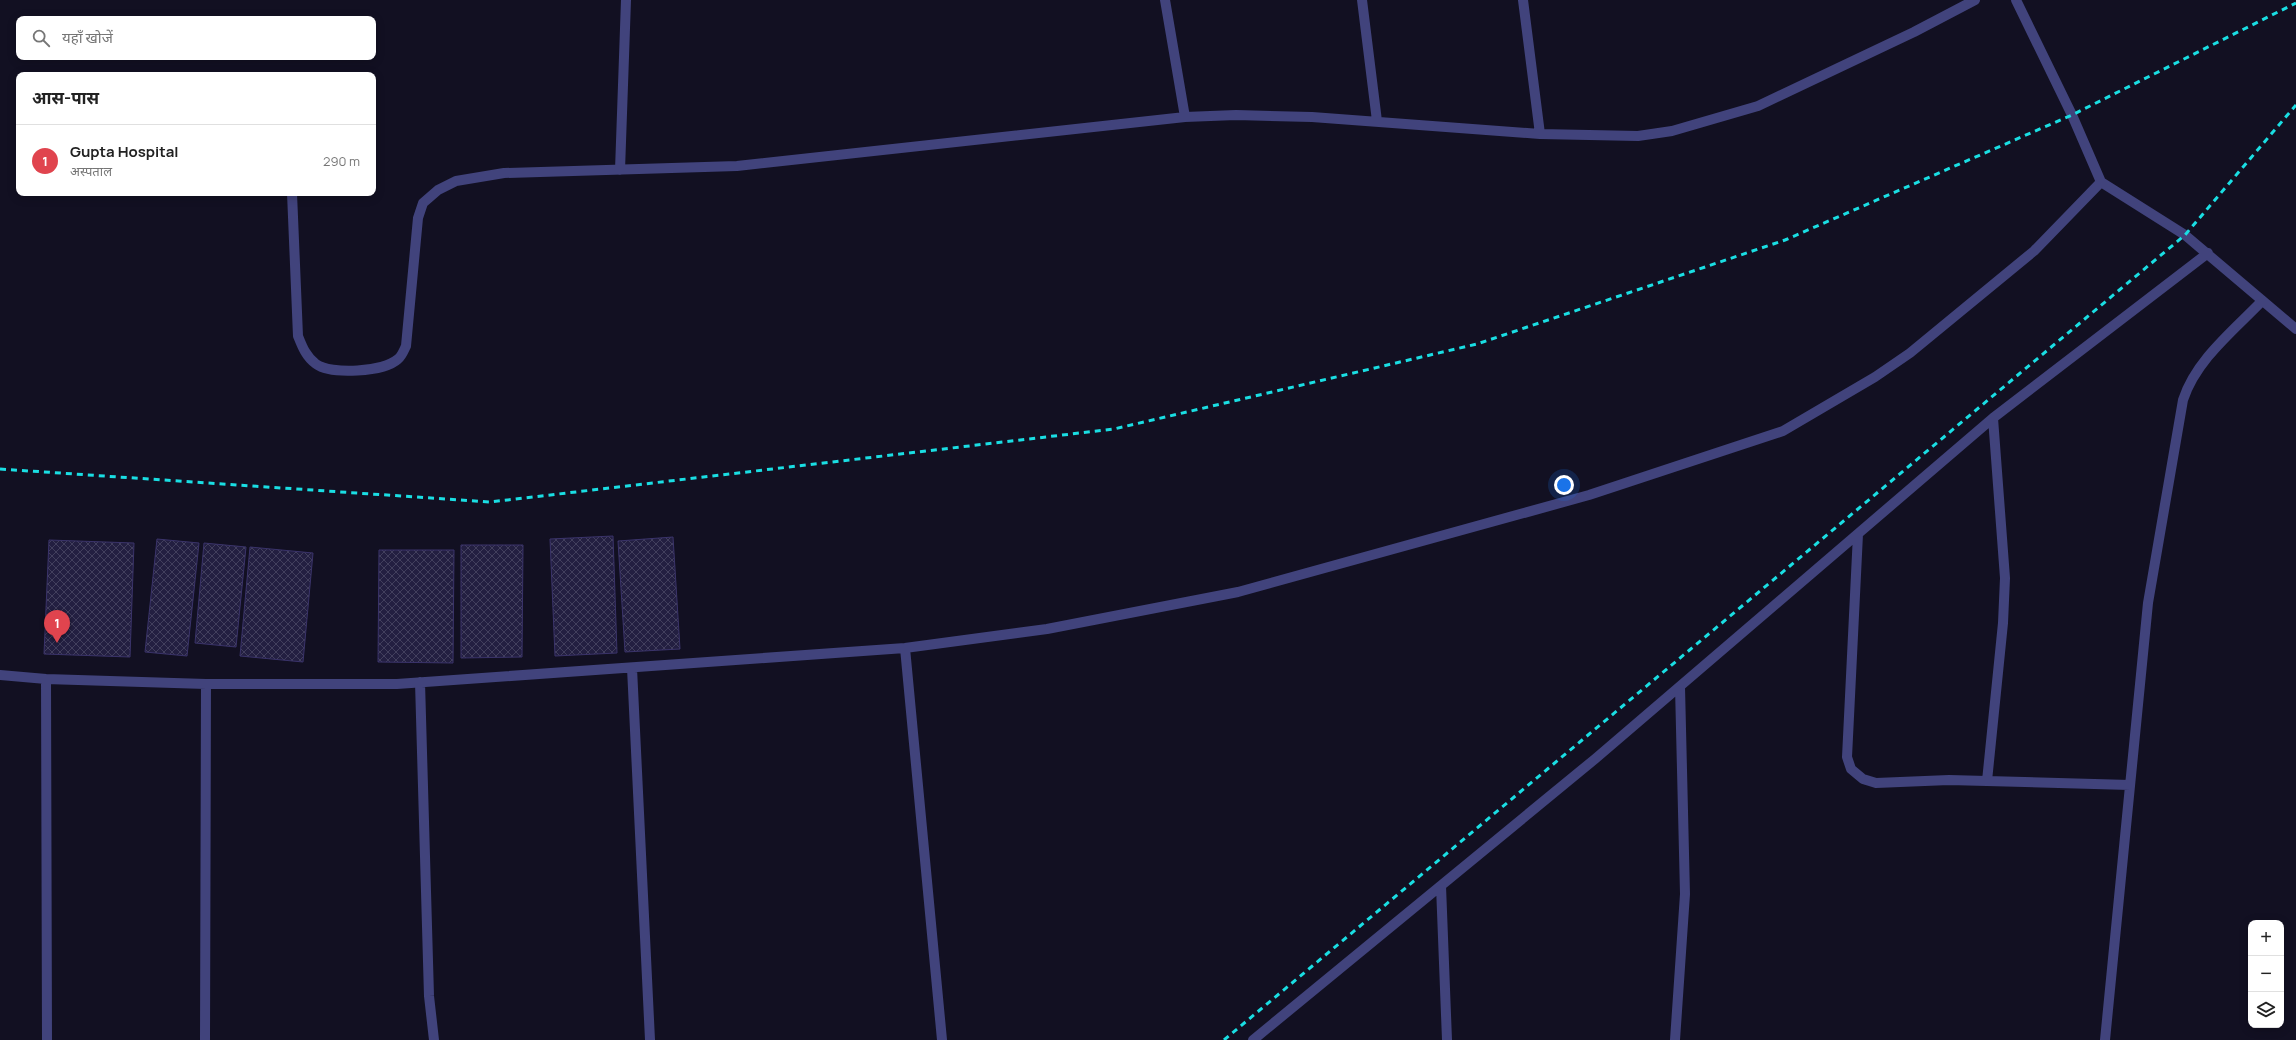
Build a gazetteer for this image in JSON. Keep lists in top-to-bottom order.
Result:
{
  "page": {
    "search": "यहाँ खोजें",
    "heading": "आस-पास",
    "list": [
      {
        "mark": "1",
        "name": "Gupta Hospital",
        "note": "अस्पताल",
        "value": "290 m"
      }
    ],
    "pins": "1",
    "map_buttons": ["+", "−"]
  }
}
